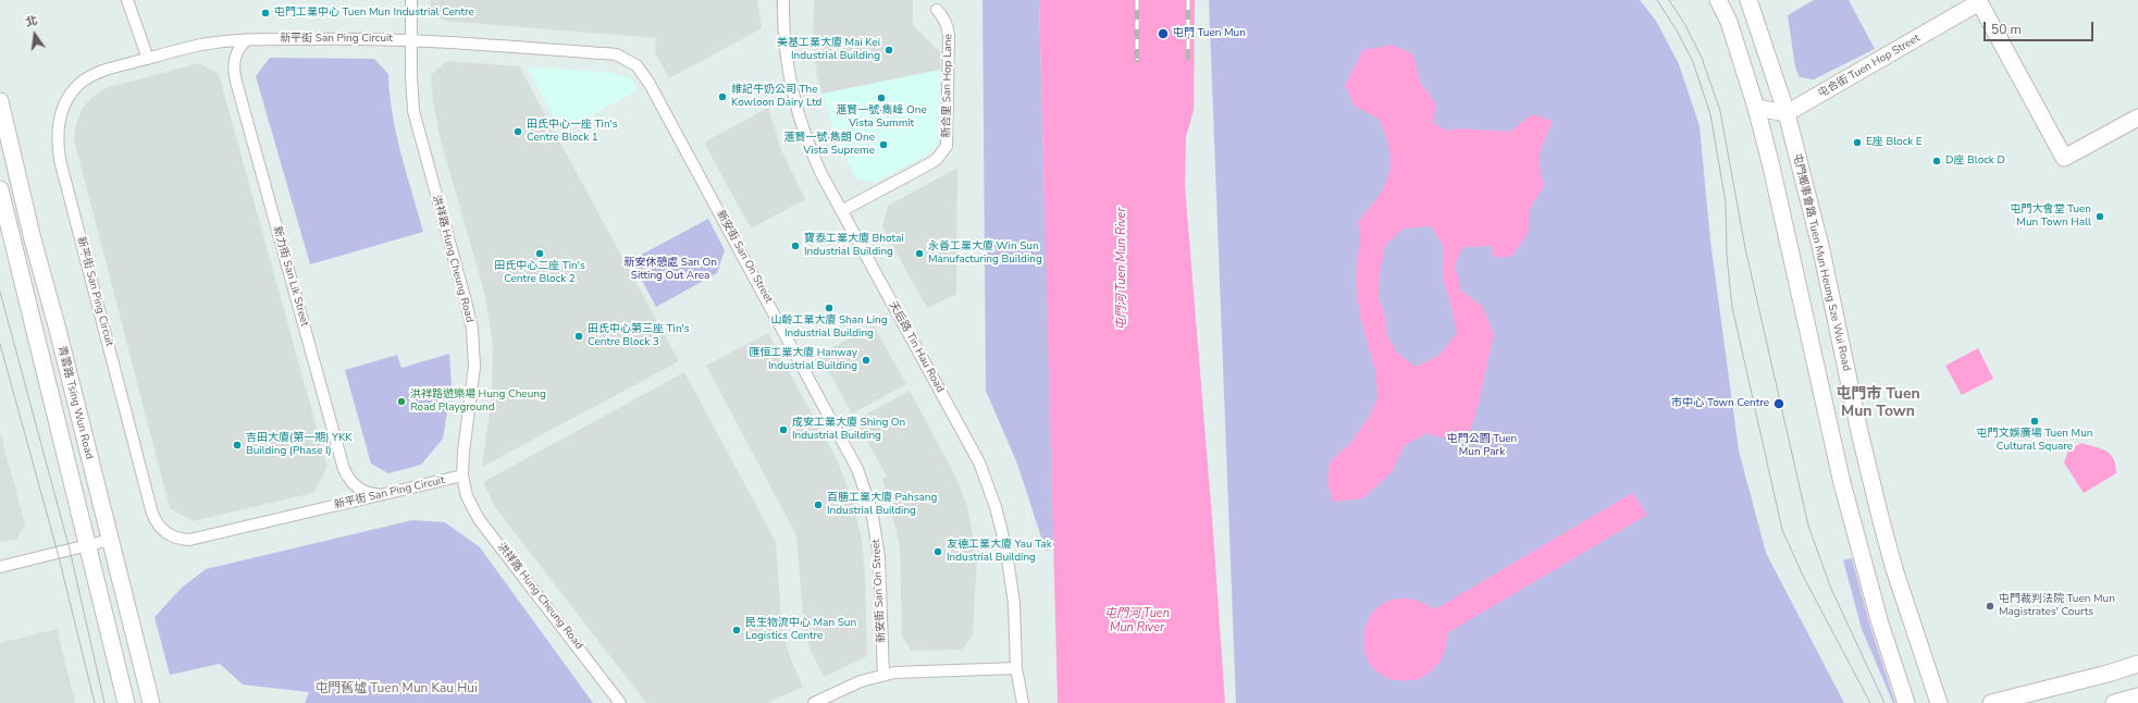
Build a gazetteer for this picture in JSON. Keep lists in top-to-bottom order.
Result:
{
  "streets": {
    "main road": ["屯合街 Tuen Hop Street", "屯門鄉事會路 Tuen Mun Heung Sze Wui Road", "青雲路 Tsing Wun Road"],
    "street": [
      "新平街 San Ping Circuit",
      "新合里 San Hop Lane",
      "新安街 San On Street",
      "洪祥路 Hung Cheung Road",
      "新力街 San Lik Street",
      "天后路 Tin Hau Road"
    ]
  },
  "crossings": [
    ["新平街 San Ping Circuit", "新安街 San On Street"],
    ["新平街 San Ping Circuit", "洪祥路 Hung Cheung Road"],
    ["新平街 San Ping Circuit", "新力街 San Lik Street"],
    ["屯合街 Tuen Hop Street", "屯門鄉事會路 Tuen Mun Heung Sze Wui Road"],
    ["新合里 San Hop Lane", "天后路 Tin Hau Road"],
    ["新安街 San On Street", "洪祥路 Hung Cheung Road"]
  ],
  "districts": ["屯門市 Tuen Mun Town", "屯門舊墟 Tuen Mun Kau Hui"],
  "water": ["屯門河 Tuen Mun River"],
  "parks": ["新安休憩處 San On Sitting Out Area", "屯門公園 Tuen Mun Park"],
  "places": [
    "屯門工業中心 Tuen Mun Industrial Centre",
    "屯門 Tuen Mun",
    "美基工業大廈 Mai Kei Industrial Building",
    "維記牛奶公司 The Kowloon Dairy Ltd",
    "滙賢一號·雋峰 One Vista Summit",
    "田氏中心一座 Tin's Centre Block 1",
    "E座 Block E",
    "滙賢一號·雋朗 One Vista Supreme",
    "D座 Block D",
    "屯門大會堂 Tuen Mun Town Hall",
    "寶泰工業大廈 Bhotai Industrial Building",
    "田氏中心二座 Tin's Centre Block 2",
    "永善工業大廈 Win Sun Manufacturing Building",
    "山齡工業大廈 Shan Ling Industrial Building",
    "田氏中心第三座 Tin's Centre Block 3",
    "匯恒工業大廈 Hanway Industrial Building",
    "洪祥路遊樂場 Hung Cheung Road Playground",
    "市中心 Town Centre",
    "屯門文娛廣場 Tuen Mun Cultural Square",
    "成安工業大廈 Shing On Industrial Building",
    "吉田大廈(第一期) YKK Building (Phase I)",
    "百勝工業大廈 Pahsang Industrial Building",
    "友德工業大廈 Yau Tak Industrial Building",
    "屯門裁判法院 Tuen Mun Magistrates' Courts",
    "民生物流中心 Man Sun Logistics Centre"
  ],
  "scale_bar": "50 m",
  "north": "top"
}
